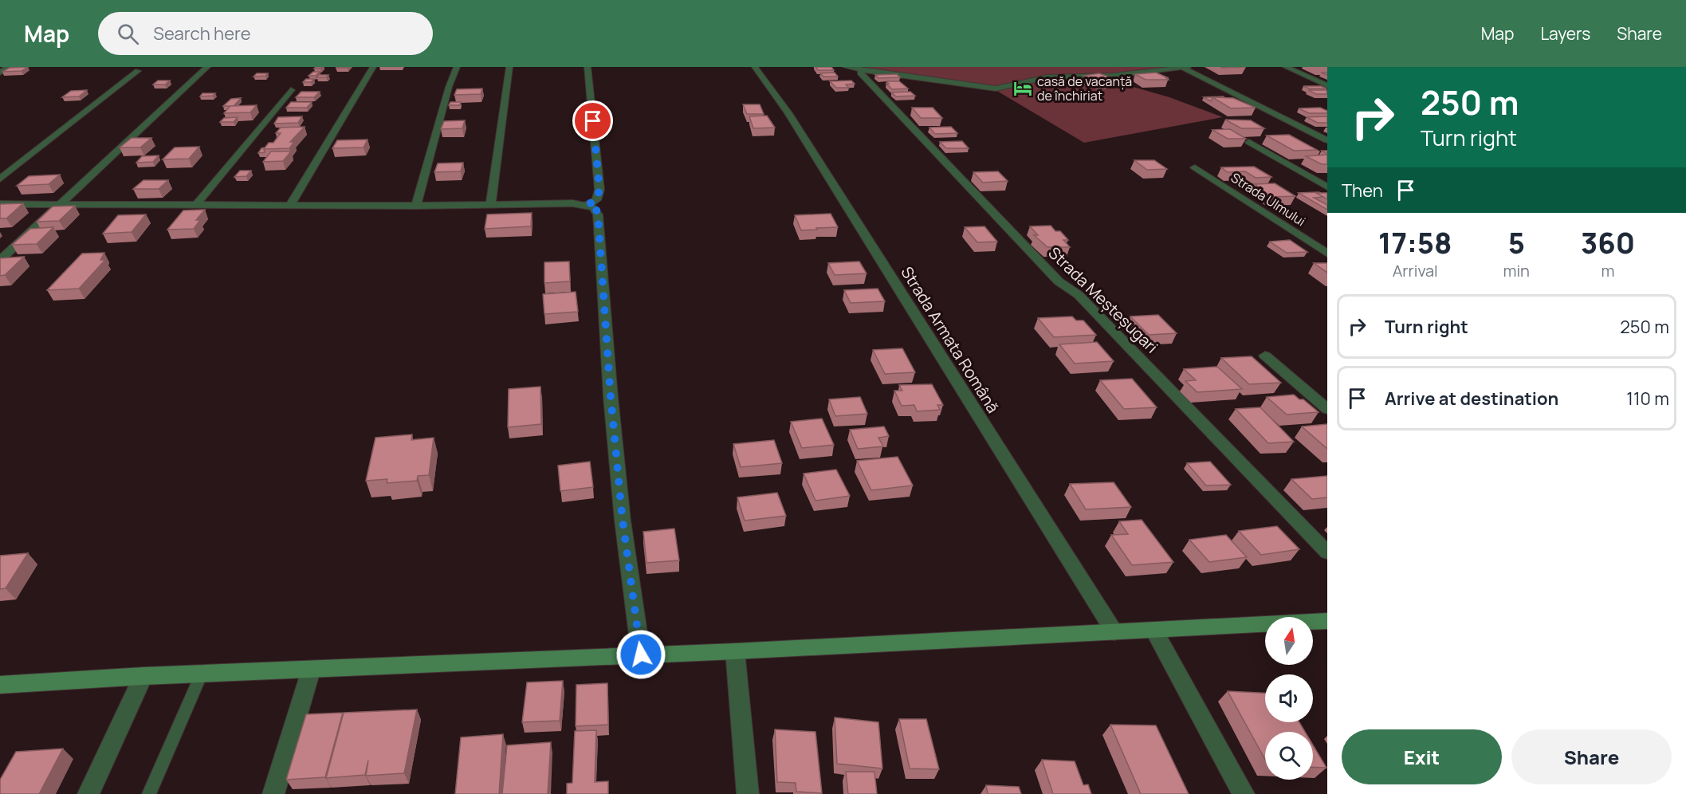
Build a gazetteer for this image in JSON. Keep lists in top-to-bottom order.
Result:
{
  "streets": {
    "street": ["Strada Ulmului", "Strada Meșteșugari", "Strada Armata Română"]
  },
  "places": {
    "hotel": ["casă de vacanță de închiriat"]
  },
  "north": "top",
  "page": {
    "header": "Map",
    "search": "Search here",
    "nav": ["Map", "Layers", "Share"],
    "turn": ["250 m", "Turn right"],
    "then": "Then",
    "eta": [
      "17:58",
      "Arrival",
      "5",
      "min",
      "360",
      "m"
    ],
    "list": [
      {
        "name": "Turn right",
        "value": "250 m"
      },
      {
        "name": "Arrive at destination",
        "value": "110 m"
      }
    ],
    "buttons": ["Exit", "Share"]
  }
}
